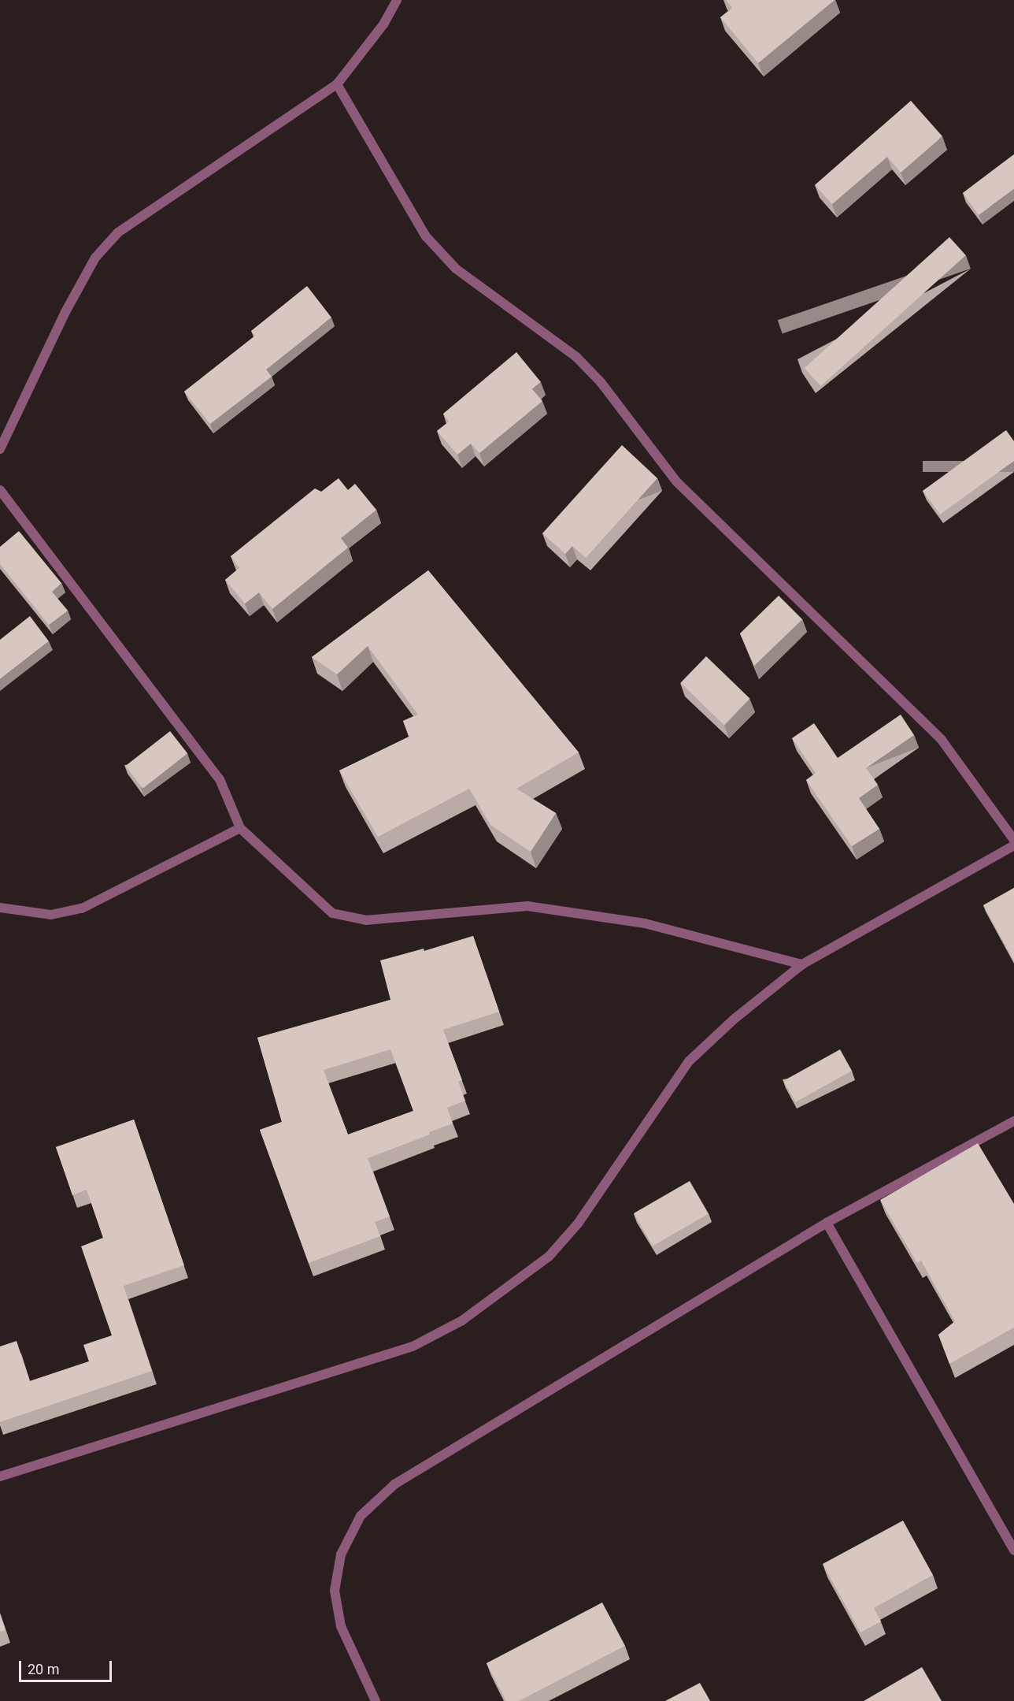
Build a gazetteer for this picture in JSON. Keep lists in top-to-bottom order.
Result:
{
  "scale_bar": "20 m"
}
